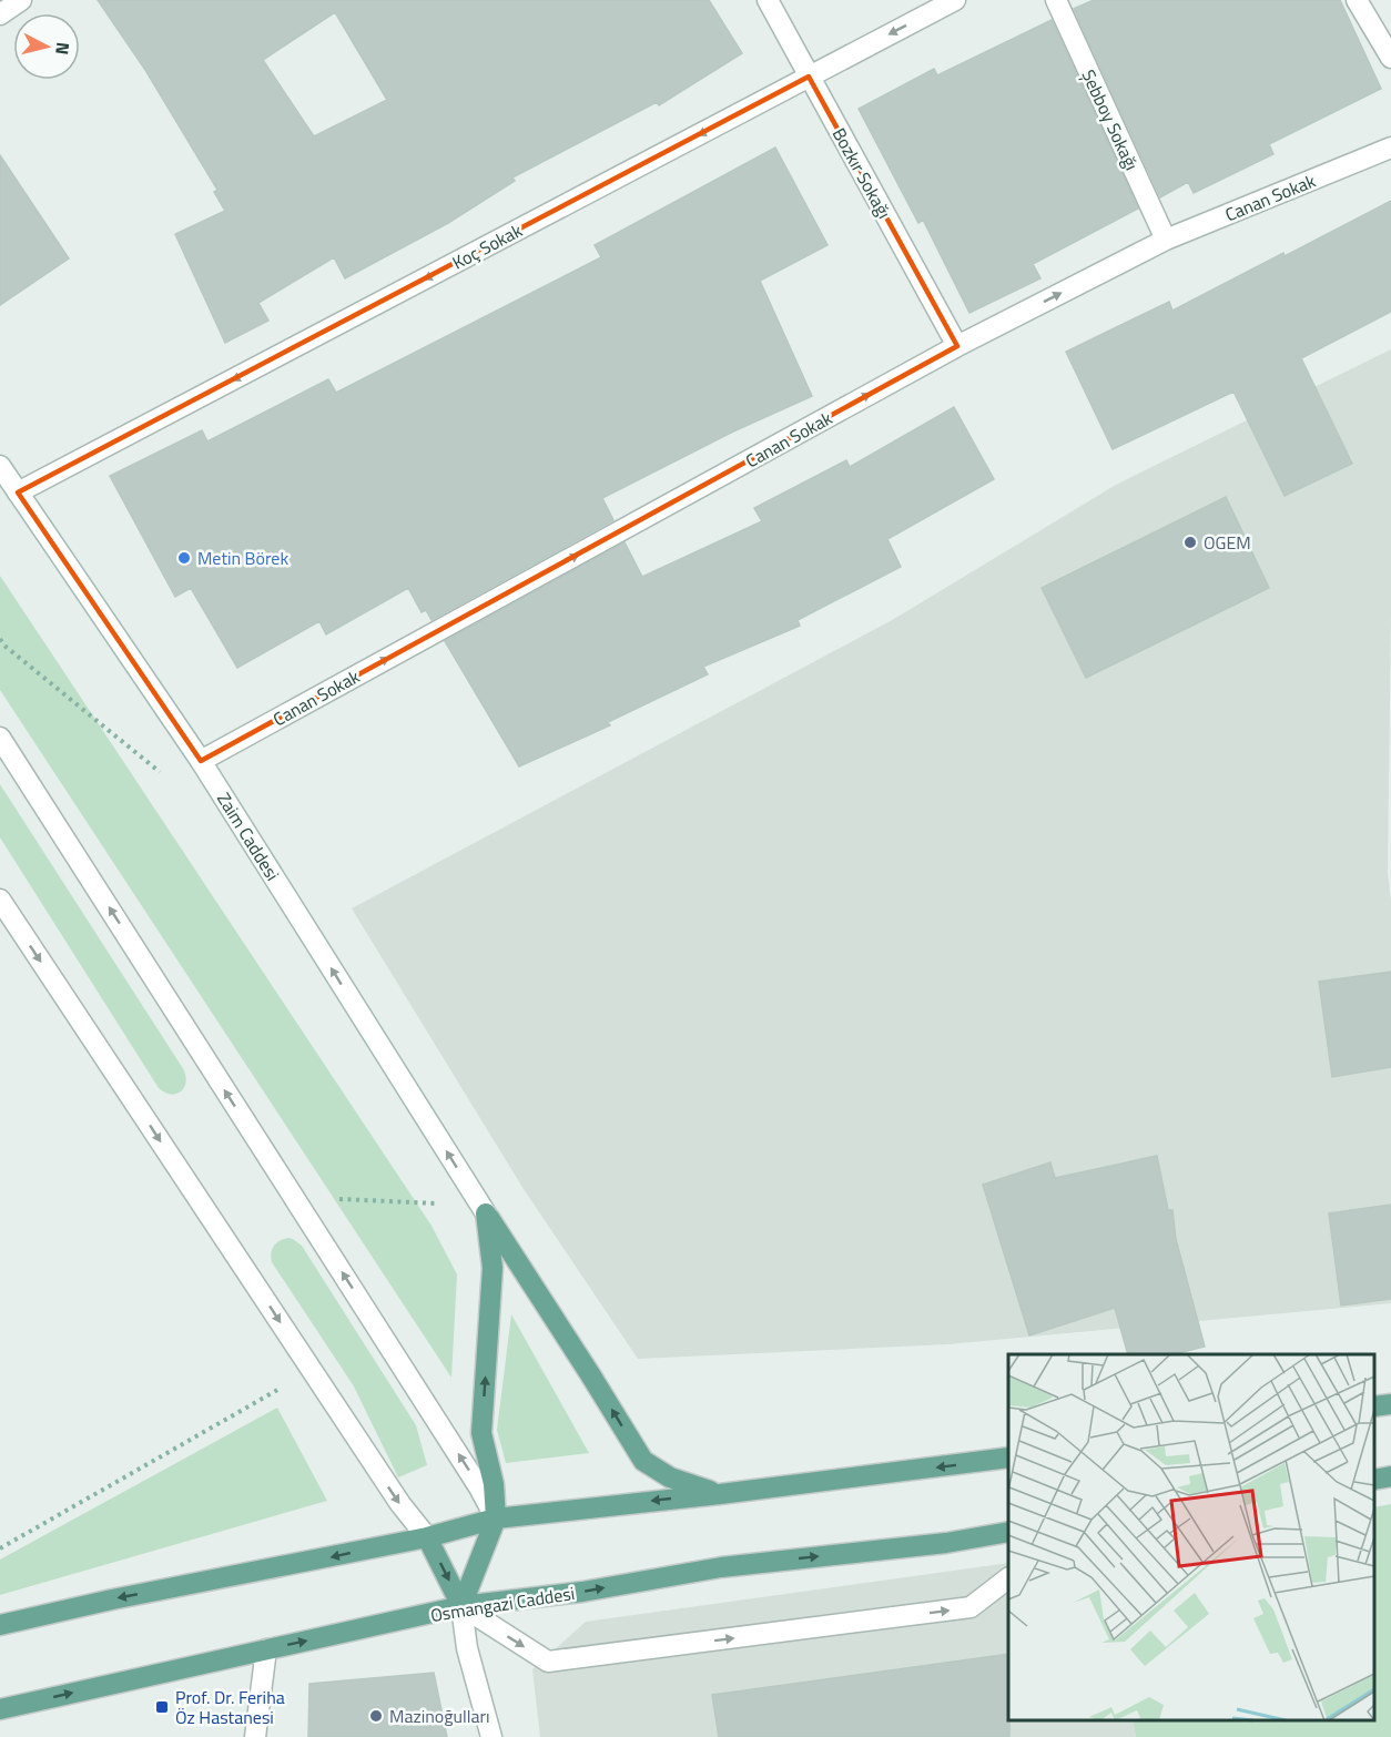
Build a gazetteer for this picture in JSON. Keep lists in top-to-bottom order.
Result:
{
  "streets": {
    "main road": ["Osmangazi Caddesi"],
    "street": [
      "Şebboy Sokağı",
      "Bozkır Sokağı",
      "Canan Sokak",
      "Koç Sokak",
      "Zaim Caddesi"
    ]
  },
  "crossings": [
    ["Şebboy Sokağı", "Canan Sokak"],
    ["Bozkır Sokağı", "Canan Sokak"],
    ["Bozkır Sokağı", "Koç Sokak"],
    ["Canan Sokak", "Zaim Caddesi"],
    ["Koç Sokak", "Zaim Caddesi"]
  ],
  "one_way": ["Canan Sokak", "Koç Sokak"],
  "places": {
    "other": ["OGEM", "Metin Börek", "Mazinoğulları"],
    "transit": ["Prof. Dr. Feriha Öz Hastanesi"]
  },
  "north": "right"
}
